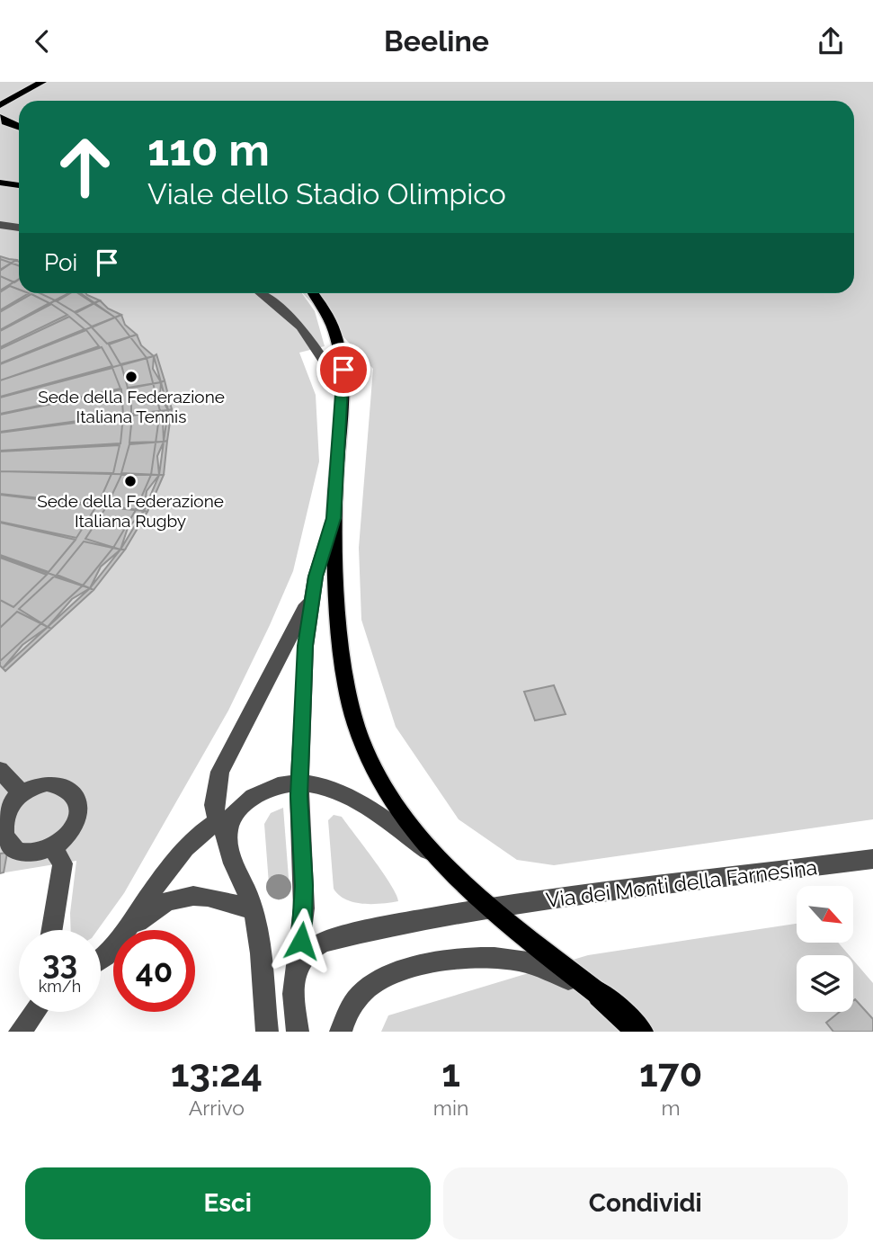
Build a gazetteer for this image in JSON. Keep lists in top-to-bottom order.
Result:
{
  "streets": {
    "street": ["Via dei Monti della Farnesina"]
  },
  "places": ["Sede della Federazione Italiana Tennis", "Sede della Federazione Italiana Rugby"],
  "north": "bottom right",
  "page": {
    "header": "Beeline",
    "turn": ["110 m", "Viale dello Stadio Olimpico"],
    "then": "Poi",
    "speed": "33 km/h",
    "limit": "40",
    "eta": [
      "13:24",
      "Arrivo",
      "1",
      "min",
      "170",
      "m"
    ],
    "buttons": ["Esci", "Condividi"]
  }
}
